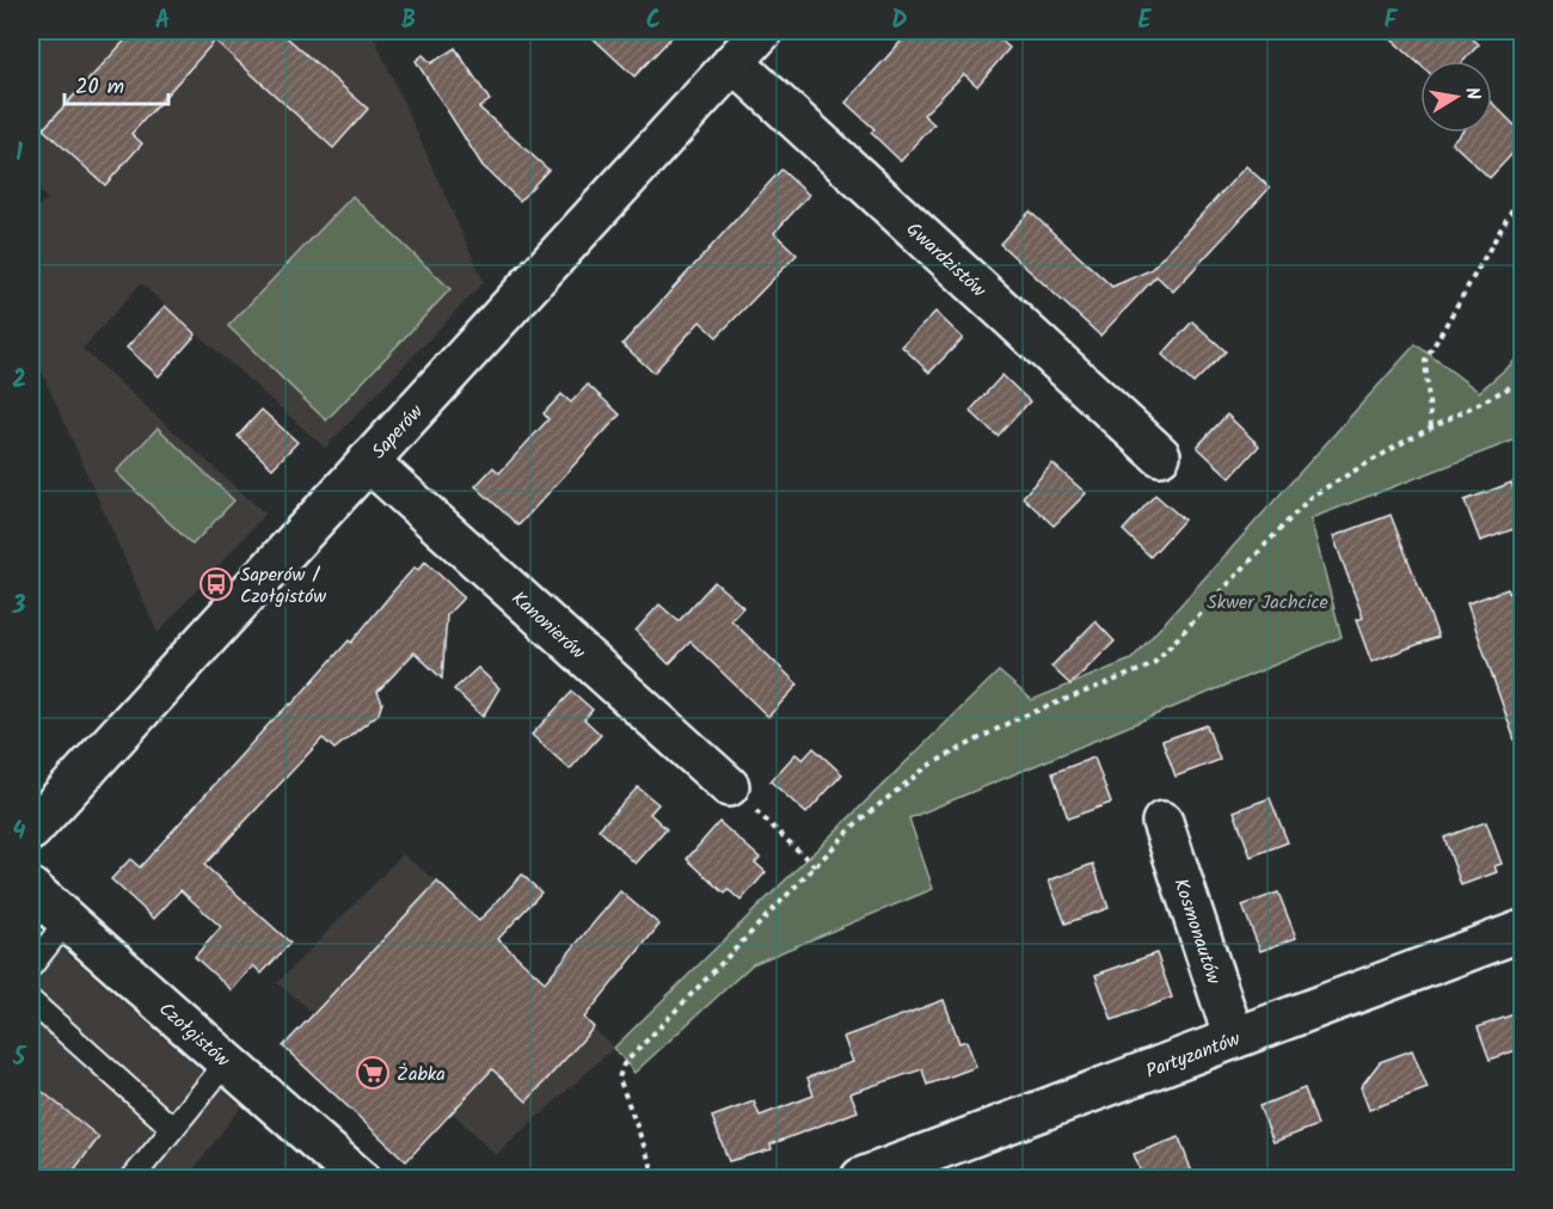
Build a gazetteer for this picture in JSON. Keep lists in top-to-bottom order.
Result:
{
  "streets": {
    "street": [
      "Gwardzistów",
      "Saperów",
      "Kanonierów",
      "Kosmonautów",
      "Czołgistów",
      "Partyzantów"
    ]
  },
  "crossings": [
    ["Gwardzistów", "Saperów"],
    ["Saperów", "Kanonierów"],
    ["Kosmonautów", "Partyzantów"]
  ],
  "parks": ["Skwer Jachcice"],
  "places": {
    "bus stop": ["Saperów / Czołgistów"],
    "supermarket": ["Żabka"]
  },
  "scale_bar": "20 m",
  "north": "right",
  "grid": {
    "columns": [
      "A",
      "B",
      "C",
      "D",
      "E",
      "F"
    ],
    "rows": [
      "1",
      "2",
      "3",
      "4",
      "5"
    ]
  }
}
